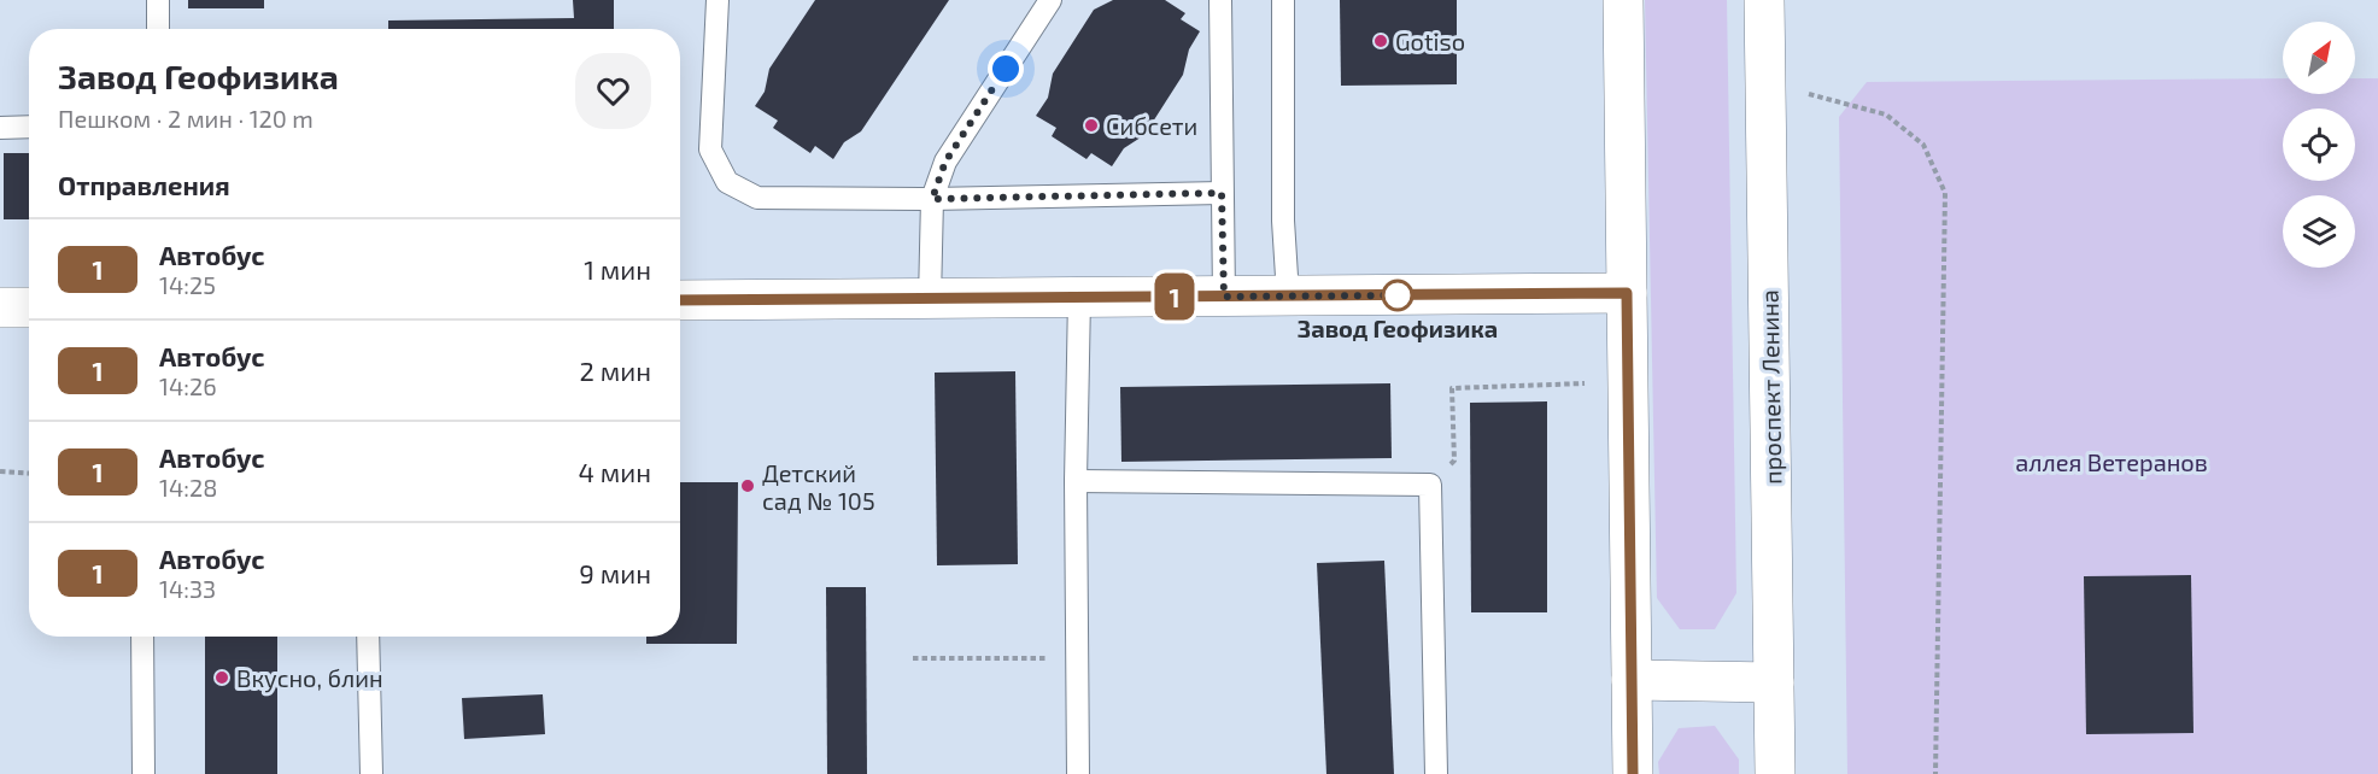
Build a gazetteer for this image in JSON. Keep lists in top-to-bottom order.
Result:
{
  "streets": {
    "main road": ["проспект Ленина"]
  },
  "parks": ["аллея Ветеранов"],
  "places": [
    "Gotiso",
    "Сибсети",
    "Завод Геофизика",
    "Детский сад № 105",
    "Вкусно, блин"
  ],
  "lines": ["bus line 1"],
  "north": "top right",
  "page": {
    "on_map": "1",
    "heading": [
      ["Завод Геофизика", "Пешком · 2 мин · 120 m"],
      "Отправления"
    ],
    "list": [
      {
        "mark": "1",
        "name": "Автобус",
        "note": "14:25",
        "value": "1 мин"
      },
      {
        "mark": "1",
        "name": "Автобус",
        "note": "14:26",
        "value": "2 мин"
      },
      {
        "mark": "1",
        "name": "Автобус",
        "note": "14:28",
        "value": "4 мин"
      },
      {
        "mark": "1",
        "name": "Автобус",
        "note": "14:33",
        "value": "9 мин"
      }
    ]
  }
}
